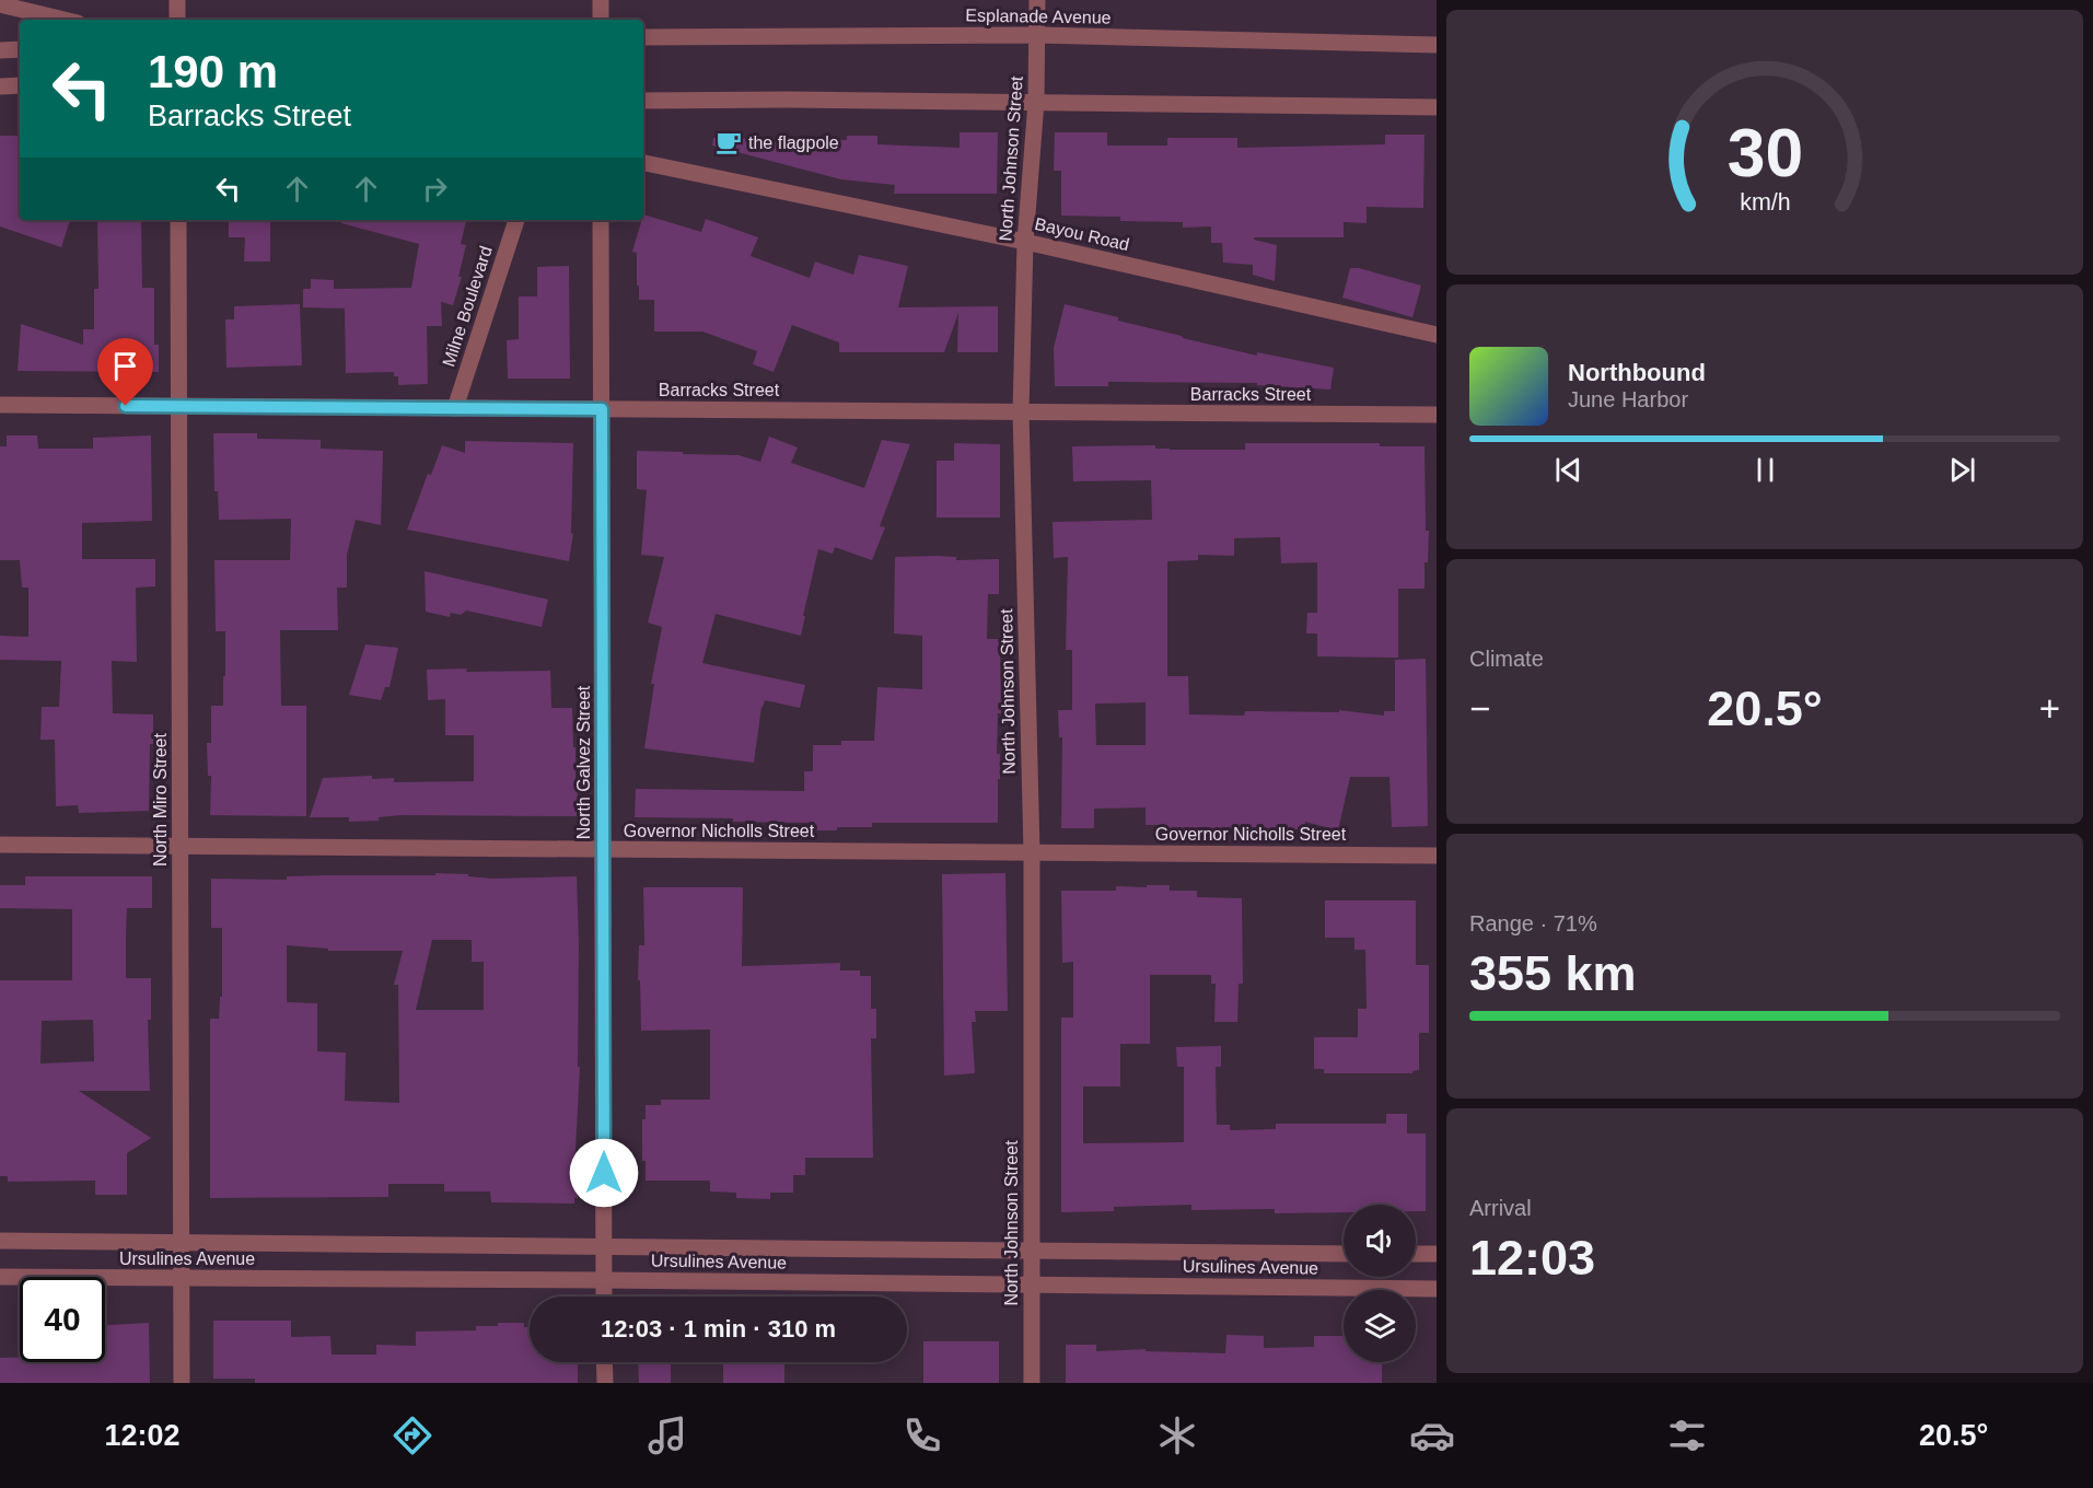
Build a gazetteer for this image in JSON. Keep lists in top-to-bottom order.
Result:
{
  "streets": {
    "street": [
      "Esplanade Avenue",
      "North Johnson Street",
      "Bayou Road",
      "Milne Boulevard",
      "Barracks Street",
      "North Galvez Street",
      "North Miro Street",
      "Governor Nicholls Street",
      "Ursulines Avenue"
    ]
  },
  "crossings": [
    ["Esplanade Avenue", "North Johnson Street"],
    ["North Johnson Street", "Bayou Road"],
    ["North Johnson Street", "Barracks Street"],
    ["North Johnson Street", "Governor Nicholls Street"],
    ["North Johnson Street", "Ursulines Avenue"],
    ["Milne Boulevard", "Barracks Street"],
    ["Barracks Street", "North Galvez Street"],
    ["Barracks Street", "North Miro Street"],
    ["North Galvez Street", "Governor Nicholls Street"],
    ["North Galvez Street", "Ursulines Avenue"],
    ["North Miro Street", "Governor Nicholls Street"],
    ["North Miro Street", "Ursulines Avenue"]
  ],
  "places": {
    "cafe": ["the flagpole"]
  },
  "page": {
    "turn": ["190 m", "Barracks Street"],
    "song": ["Northbound", "June Harbor"],
    "tile": [
      "Climate",
      ["Range · 71%", "355 km"],
      ["Arrival", "12:03"]
    ],
    "heat": ["−", "20.5°", "+"],
    "limit": "40",
    "trip": "12:03 · 1 min · 310 m",
    "tabs": ["12:02", "20.5°"],
    "gauge": ["30", "km/h"]
  }
}
